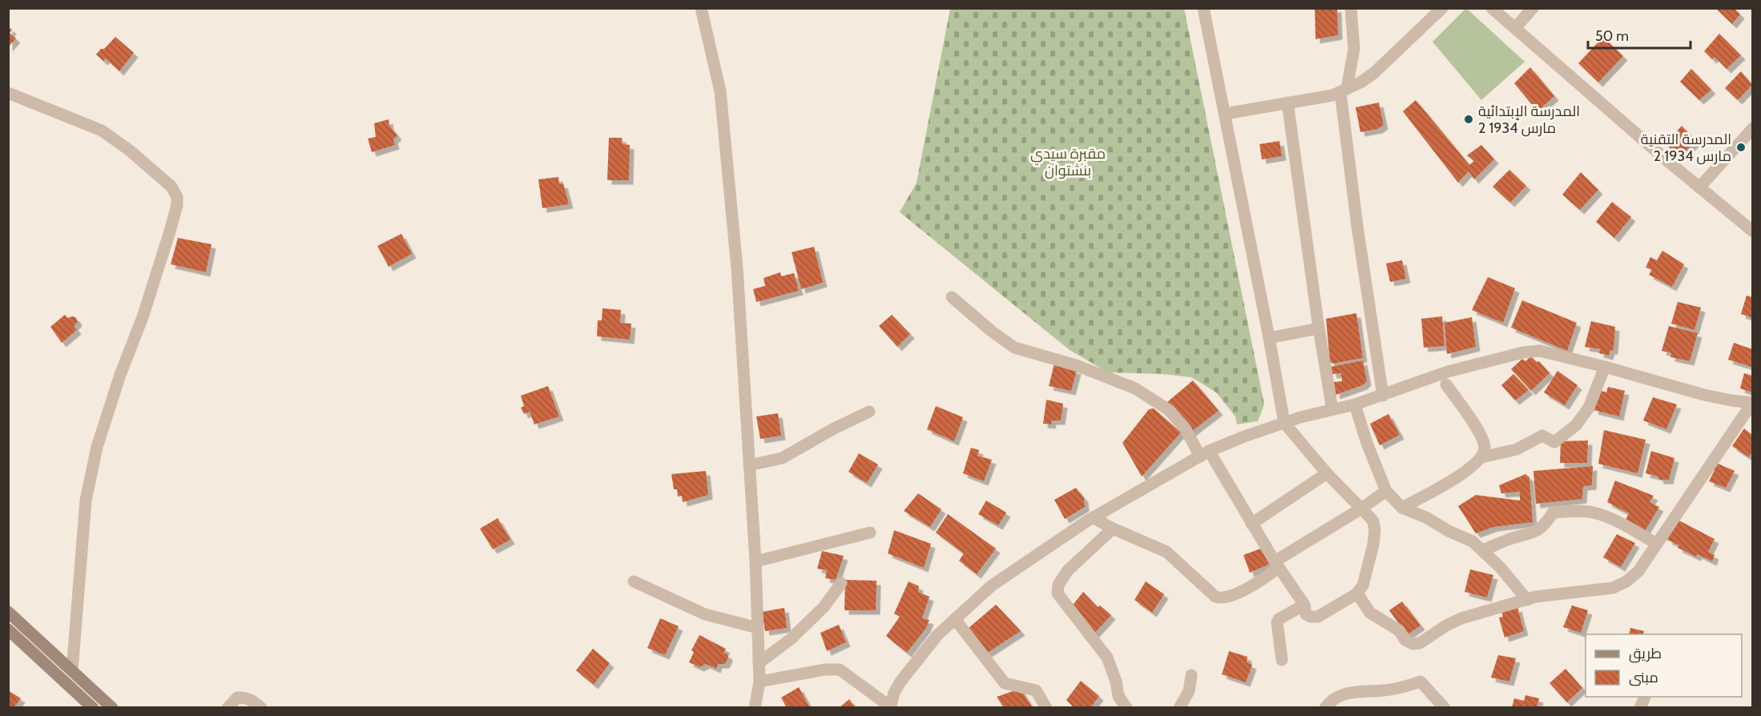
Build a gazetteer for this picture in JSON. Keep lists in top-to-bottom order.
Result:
{
  "parks": ["مقبرة سيدي بنشتوان"],
  "places": ["المدرسة الإبتدائية 2 مارس 1934", "المدرسة التقنية 2 مارس 1934"],
  "legend": ["طريق", "مبنى"],
  "scale_bar": "50 m"
}
